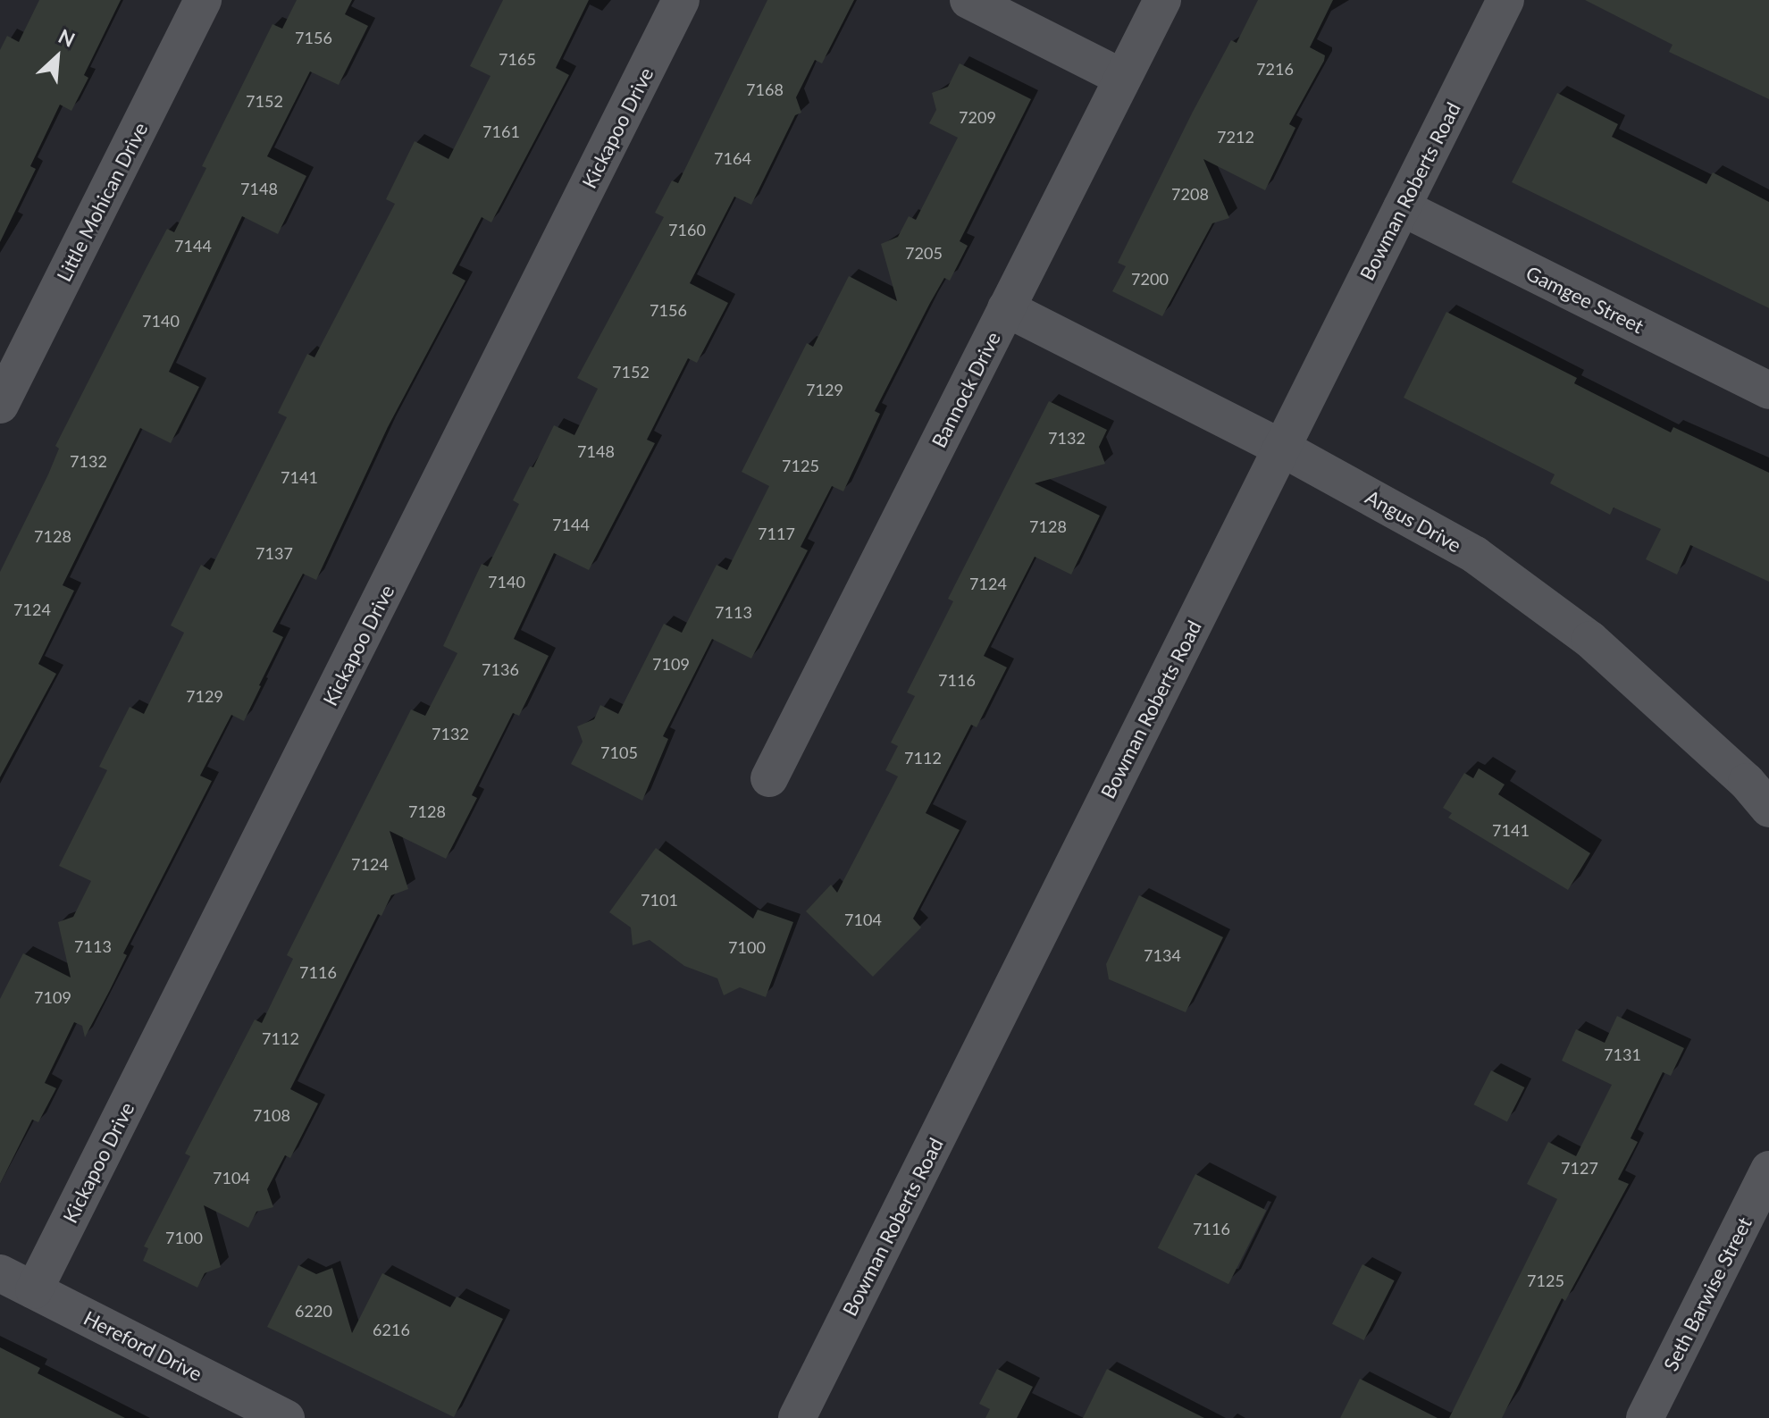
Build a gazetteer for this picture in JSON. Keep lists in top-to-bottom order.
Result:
{
  "streets": {
    "street": [
      "Kickapoo Drive",
      "Bowman Roberts Road",
      "Little Mohican Drive",
      "Gamgee Street",
      "Bannock Drive",
      "Angus Drive",
      "Seth Barwise Street",
      "Hereford Drive"
    ]
  },
  "crossings": [
    ["Kickapoo Drive", "Hereford Drive"],
    ["Bowman Roberts Road", "Gamgee Street"],
    ["Bowman Roberts Road", "Angus Drive"],
    ["Bannock Drive", "Angus Drive"]
  ],
  "house_numbers": [
    "7156",
    "7165",
    "7216",
    "7168",
    "7152",
    "7209",
    "7161",
    "7212",
    "7164",
    "7148",
    "7208",
    "7160",
    "7144",
    "7205",
    "7200",
    "7156",
    "7140",
    "7152",
    "7129",
    "7132",
    "7148",
    "7132",
    "7125",
    "7141",
    "7144",
    "7128",
    "7117",
    "7128",
    "7137",
    "7140",
    "7124",
    "7124",
    "7113",
    "7109",
    "7136",
    "7116",
    "7129",
    "7132",
    "7105",
    "7112",
    "7128",
    "7141",
    "7124",
    "7101",
    "7104",
    "7113",
    "7100",
    "7134",
    "7116",
    "7109",
    "7112",
    "7131",
    "7108",
    "7127",
    "7104",
    "7116",
    "7100",
    "7125",
    "6220",
    "6216"
  ],
  "north": "top right"
}
